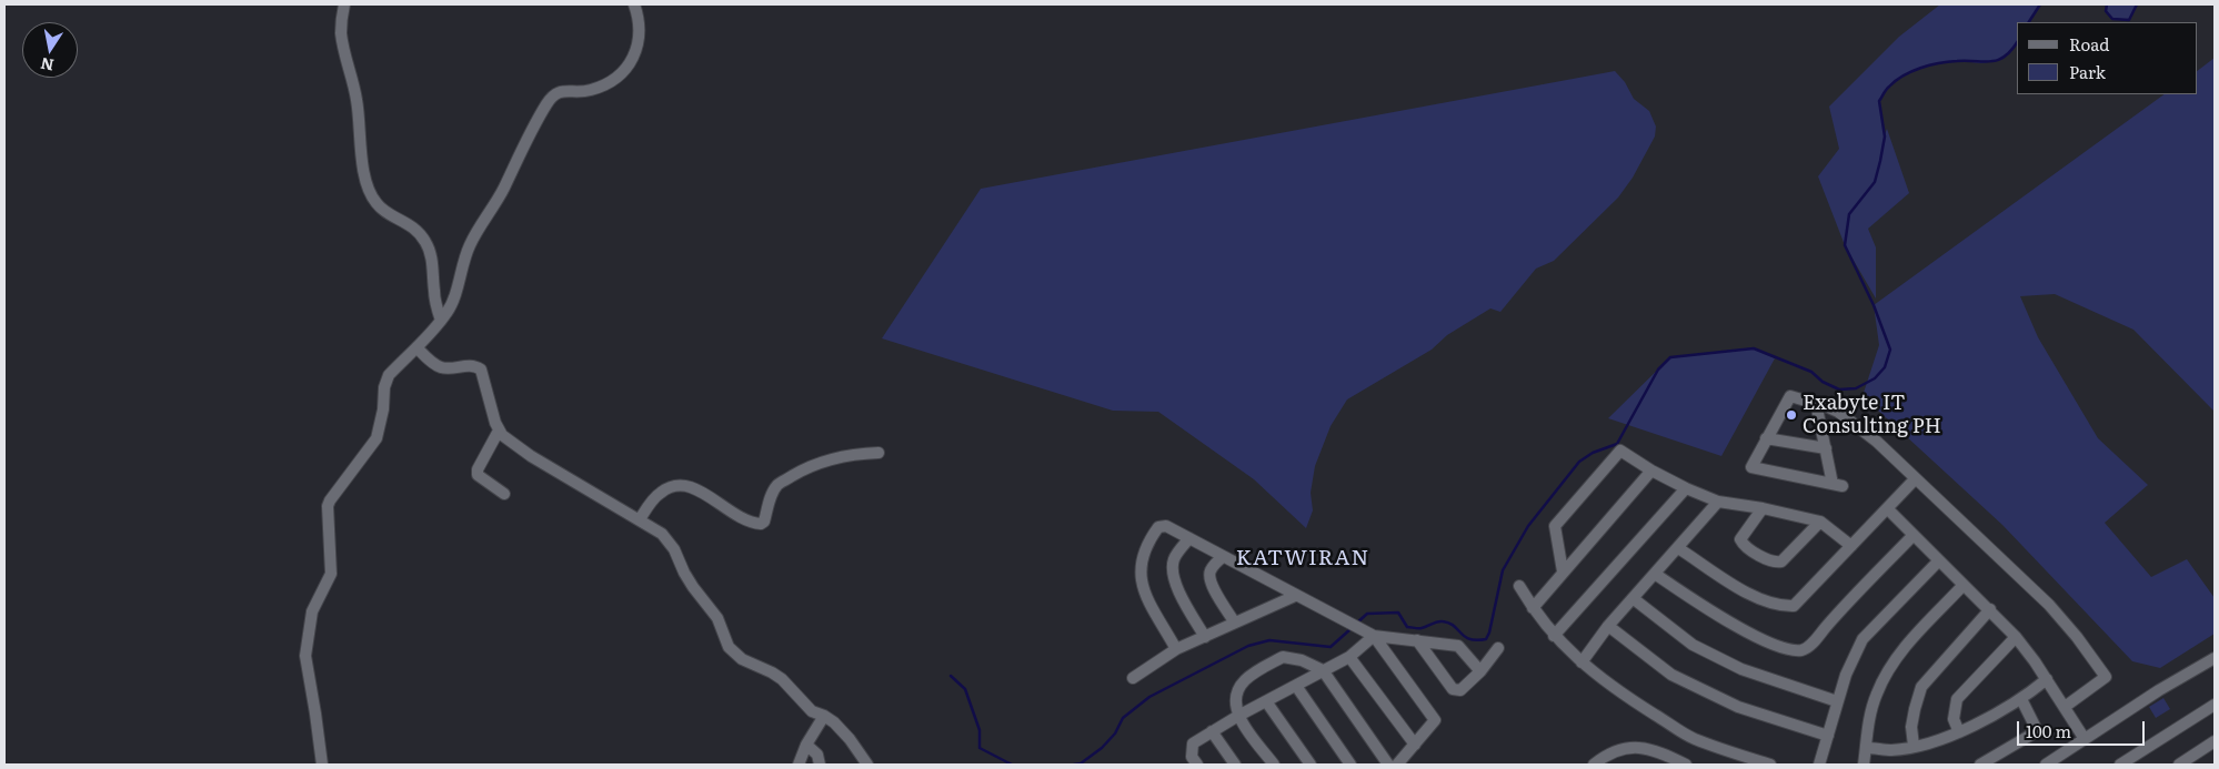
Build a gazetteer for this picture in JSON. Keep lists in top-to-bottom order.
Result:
{
  "districts": ["KATWIRAN"],
  "places": ["Exabyte IT Consulting PH"],
  "legend": ["Road", "Park"],
  "scale_bar": "100 m",
  "north": "bottom"
}
